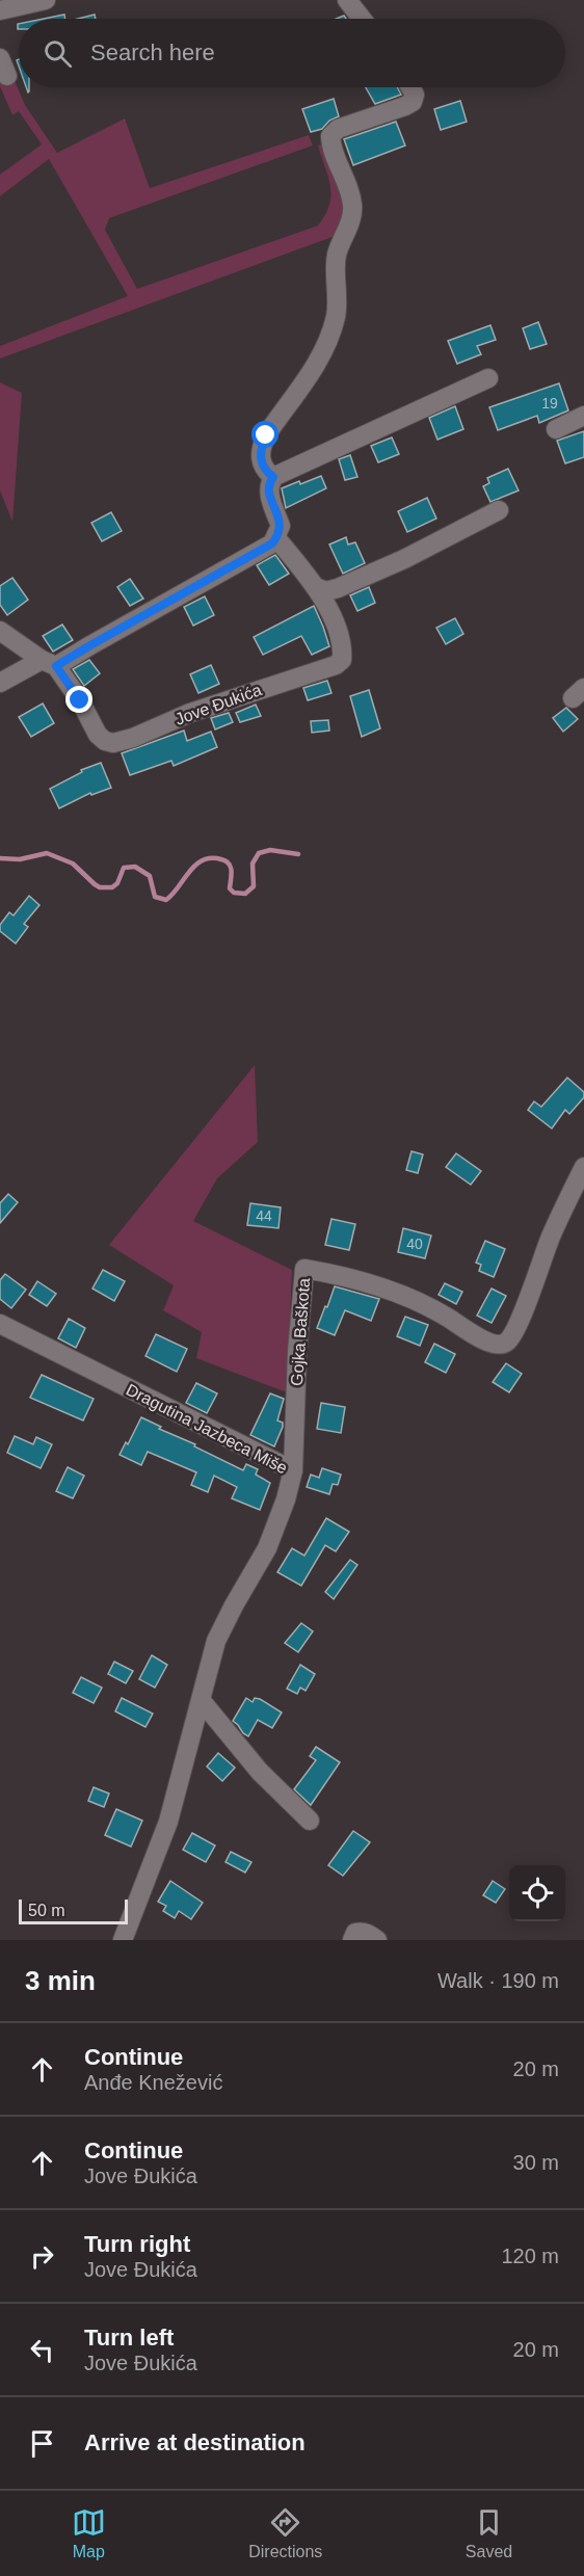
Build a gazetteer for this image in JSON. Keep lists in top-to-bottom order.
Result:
{
  "streets": {
    "street": ["Jove Đukića", "Gojka Baškota", "Dragutina Jazbeca Miše"]
  },
  "crossings": [
    ["Gojka Baškota", "Dragutina Jazbeca Miše"]
  ],
  "house_numbers": ["19", "44", "40"],
  "scale_bar": "50 m",
  "page": {
    "search": "Search here",
    "scale": "50 m",
    "heading": ["3 min", "Walk · 190 m"],
    "list": [
      ["Continue", "Anđe Knežević", "20 m"],
      ["Continue", "Jove Đukića", "30 m"],
      ["Turn right", "Jove Đukića", "120 m"],
      ["Turn left", "Jove Đukića", "20 m"],
      "Arrive at destination"
    ],
    "nav": ["Map", "Directions", "Saved"]
  }
}
